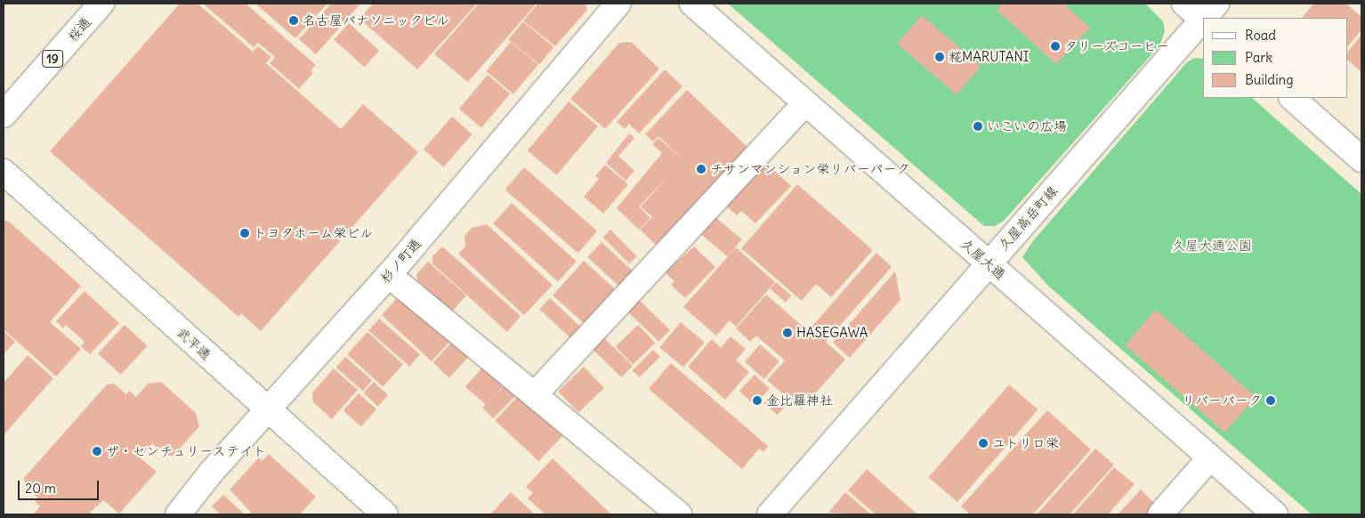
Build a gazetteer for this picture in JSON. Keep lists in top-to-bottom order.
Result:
{
  "streets": {
    "main road": [
      "桜通",
      "19",
      "久屋高岳町線",
      "久屋大通",
      "杉ノ町通",
      "武平通"
    ]
  },
  "crossings": [
    ["久屋高岳町線", "久屋大通"],
    ["杉ノ町通", "武平通"]
  ],
  "parks": ["久屋大通公園"],
  "places": [
    "名古屋パナソニックビル",
    "タリーズコーヒー",
    "糀MARUTANI",
    "いこいの広場",
    "チサンマンション栄リバーパーク",
    "トヨタホーム栄ビル",
    "HASEGAWA",
    "金比羅神社",
    "リバーパーク",
    "ユトリロ栄",
    "ザ・センチュリーステイト"
  ],
  "legend": ["Road", "Park", "Building"],
  "scale_bar": "20 m"
}
